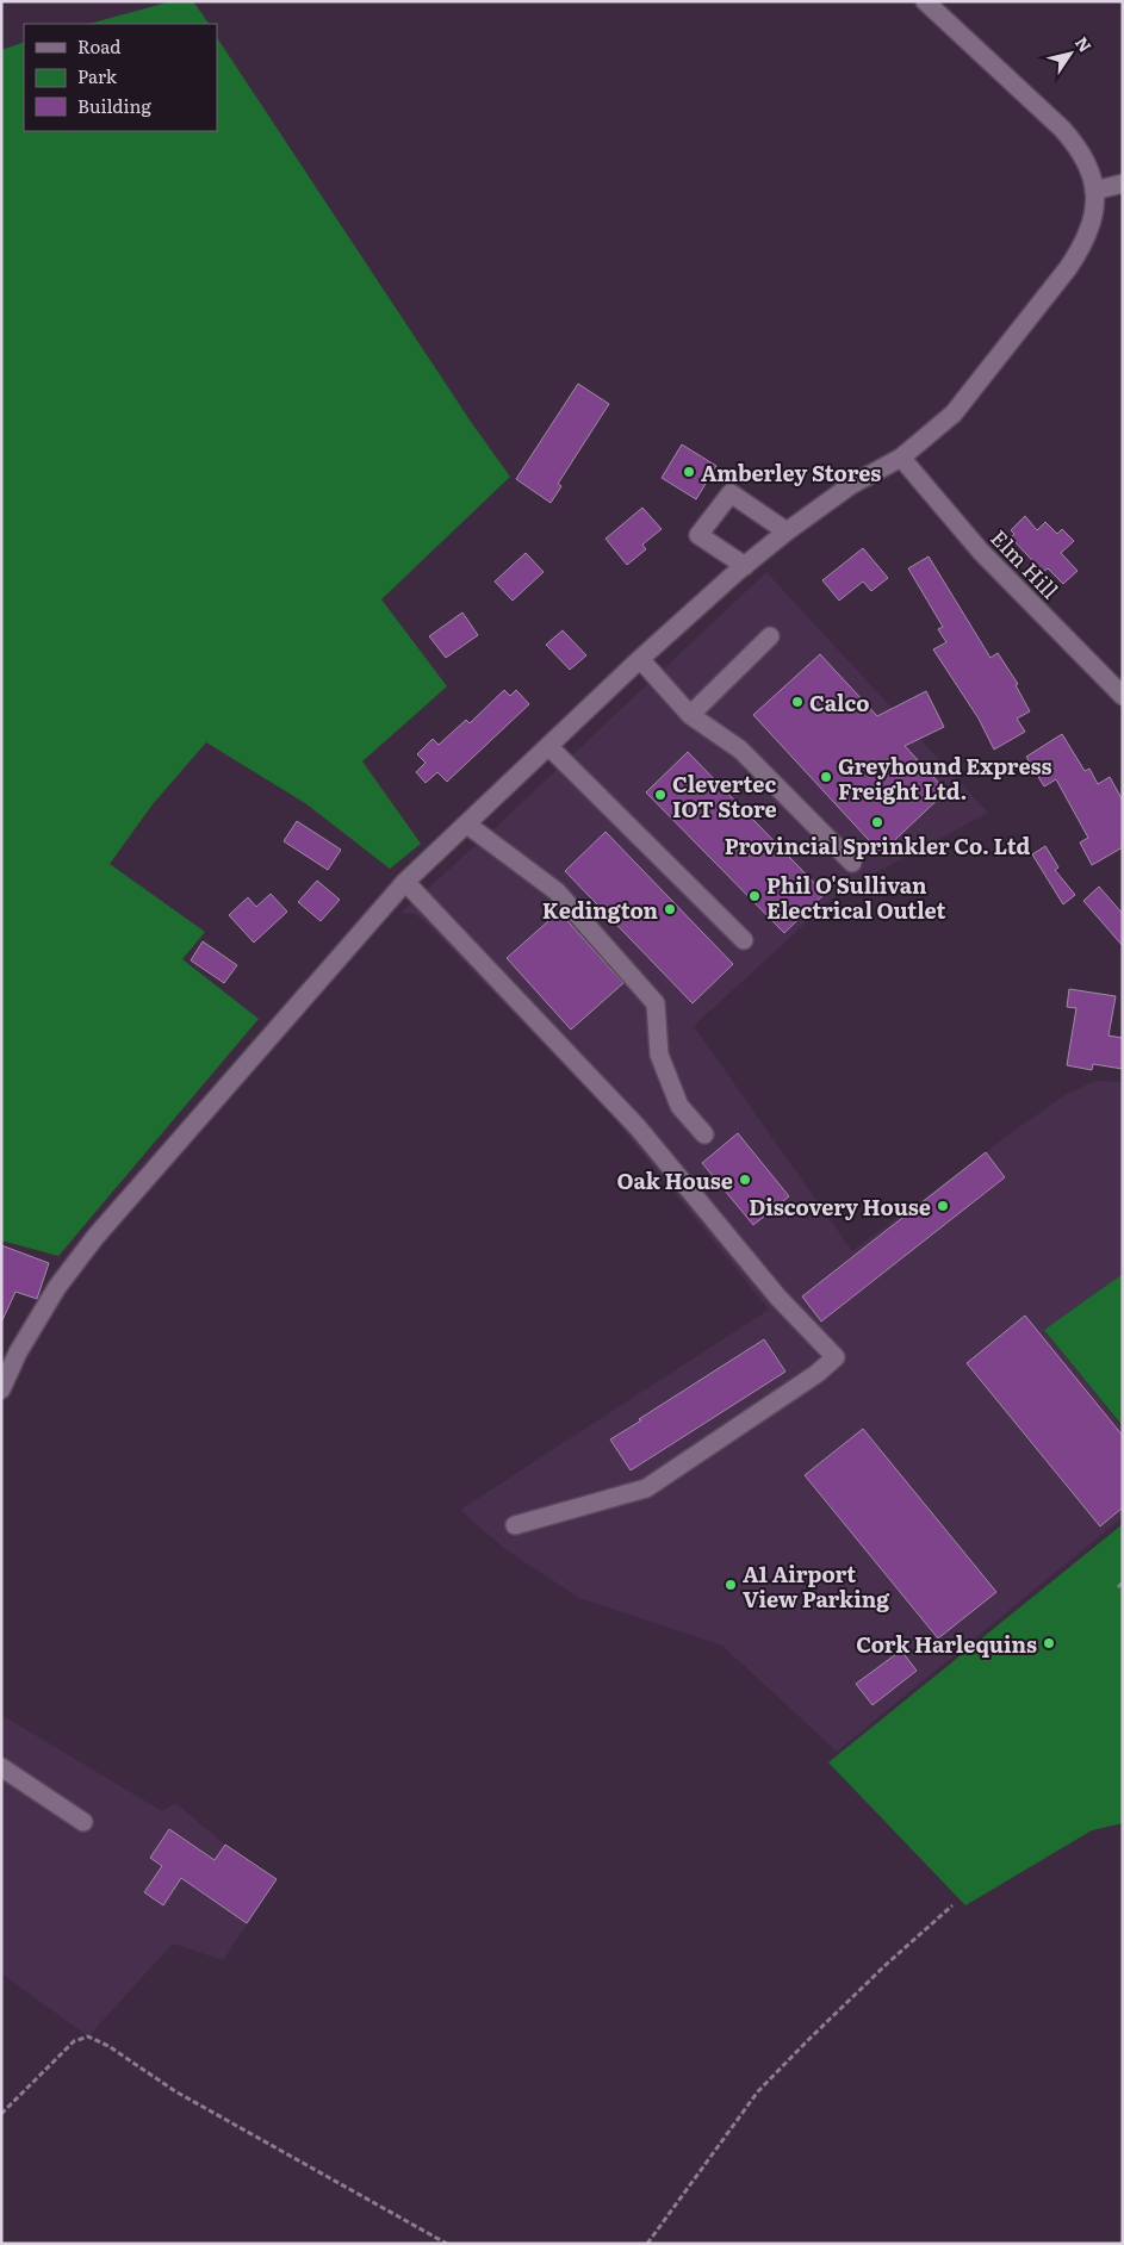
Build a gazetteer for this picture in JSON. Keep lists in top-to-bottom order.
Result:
{
  "streets": {
    "street": ["Elm Hill"]
  },
  "places": [
    "Amberley Stores",
    "Calco",
    "Greyhound Express Freight Ltd.",
    "Clevertec IOT Store",
    "Provincial Sprinkler Co. Ltd",
    "Phil O'Sullivan Electrical Outlet",
    "Kedington",
    "Oak House",
    "Discovery House",
    "A1 Airport View Parking",
    "Cork Harlequins"
  ],
  "legend": ["Road", "Park", "Building"],
  "north": "top right"
}
